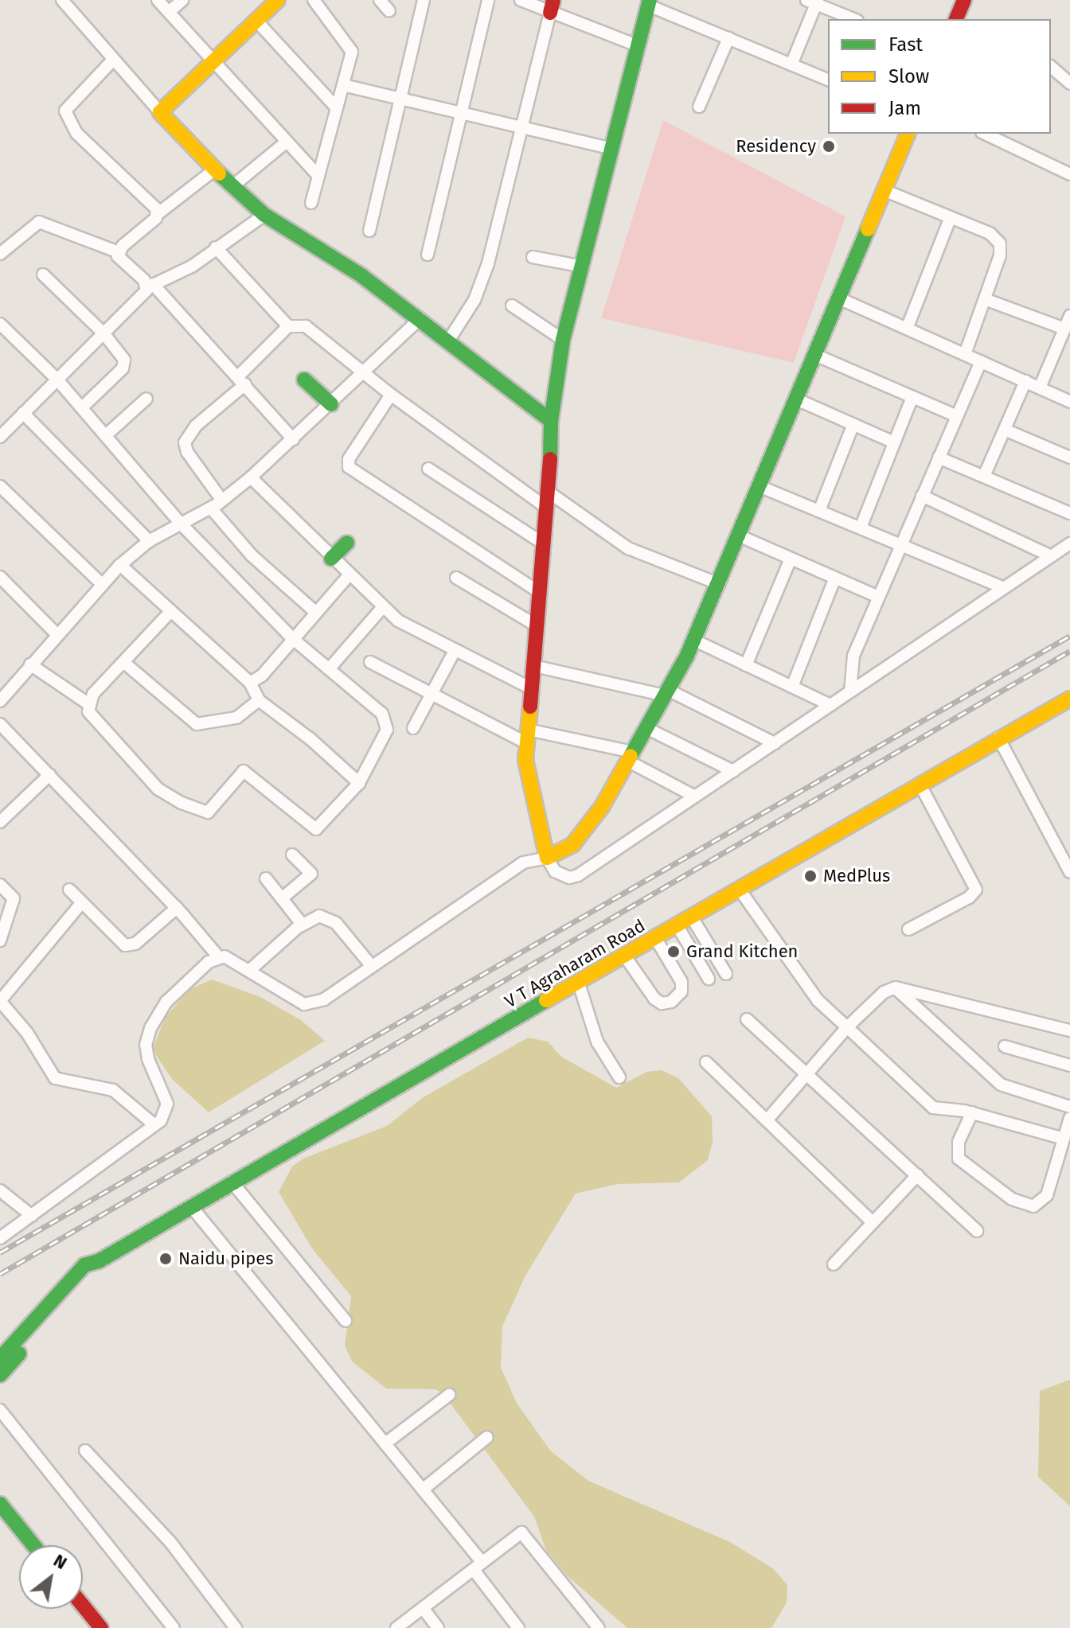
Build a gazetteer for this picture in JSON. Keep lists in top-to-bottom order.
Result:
{
  "streets": {
    "street": ["V T Agraharam Road"]
  },
  "places": [
    "Residency",
    "MedPlus",
    "Grand Kitchen",
    "Naidu pipes"
  ],
  "legend": ["Fast", "Slow", "Jam"],
  "north": "top right"
}
